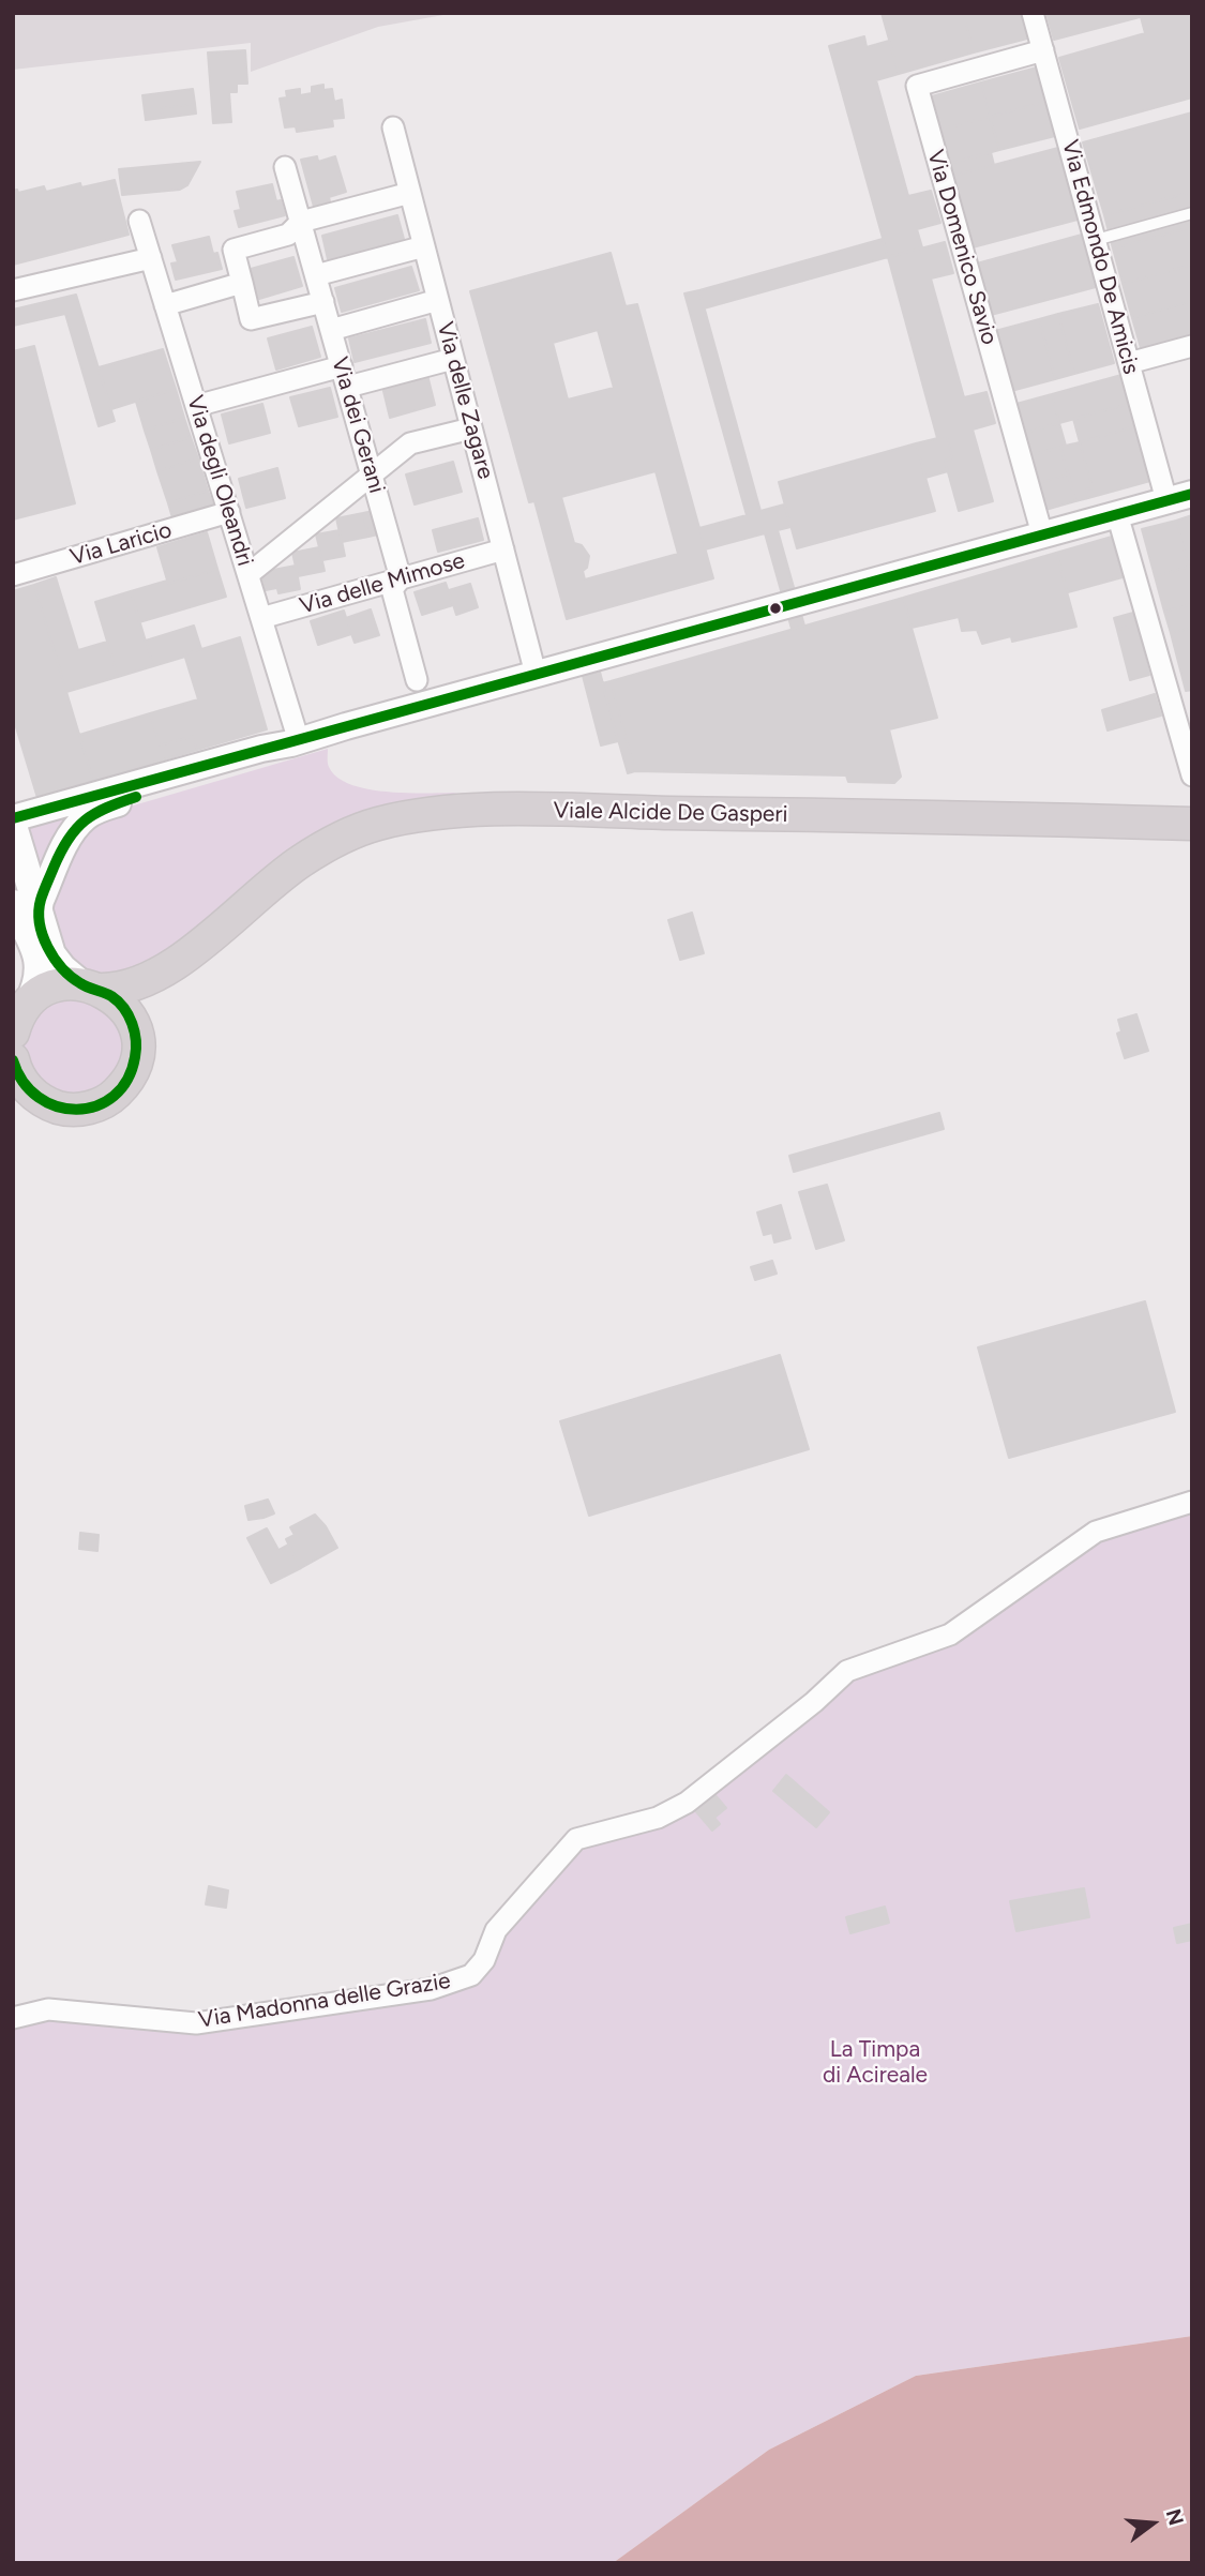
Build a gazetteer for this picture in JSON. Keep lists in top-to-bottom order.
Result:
{
  "streets": {
    "main road": ["Viale Alcide De Gasperi"],
    "street": [
      "Via Domenico Savio",
      "Via Edmondo De Amicis",
      "Via delle Zagare",
      "Via dei Gerani",
      "Via degli Oleandri",
      "Via Laricio",
      "Via delle Mimose",
      "Via Madonna delle Grazie"
    ]
  },
  "crossings": [
    ["Via Domenico Savio", "Via Edmondo De Amicis"],
    ["Via delle Zagare", "Via delle Mimose"],
    ["Via dei Gerani", "Via delle Mimose"],
    ["Via degli Oleandri", "Via Laricio"],
    ["Via degli Oleandri", "Via delle Mimose"]
  ],
  "parks": ["La Timpa di Acireale"],
  "north": "right"
}
